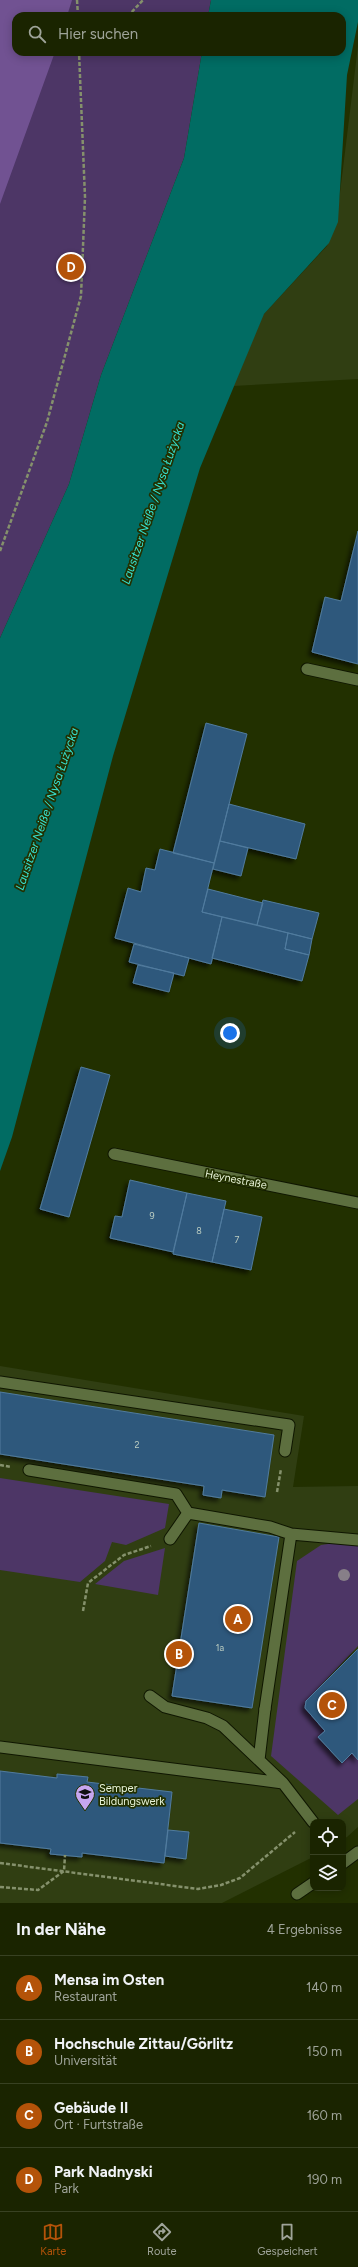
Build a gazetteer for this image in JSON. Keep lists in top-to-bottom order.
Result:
{
  "streets": {
    "street": ["Heynestraße"]
  },
  "water": ["Lausitzer Neiße / Nysa Łużycka"],
  "places": {
    "school or university": ["Semper Bildungswerk"]
  },
  "house_numbers": [
    "9",
    "8",
    "7",
    "2",
    "1a"
  ],
  "page": {
    "search": "Hier suchen",
    "pins": [
      "D",
      "A",
      "B",
      "C"
    ],
    "heading": ["In der Nähe", "4 Ergebnisse"],
    "list": [
      {
        "mark": "A",
        "name": "Mensa im Osten",
        "note": "Restaurant",
        "value": "140 m"
      },
      {
        "mark": "B",
        "name": "Hochschule Zittau/Görlitz",
        "note": "Universität",
        "value": "150 m"
      },
      {
        "mark": "C",
        "name": "Gebäude II",
        "note": "Ort · Furtstraße",
        "value": "160 m"
      },
      {
        "mark": "D",
        "name": "Park Nadnyski",
        "note": "Park",
        "value": "190 m"
      }
    ],
    "nav": ["Karte", "Route", "Gespeichert"]
  }
}
